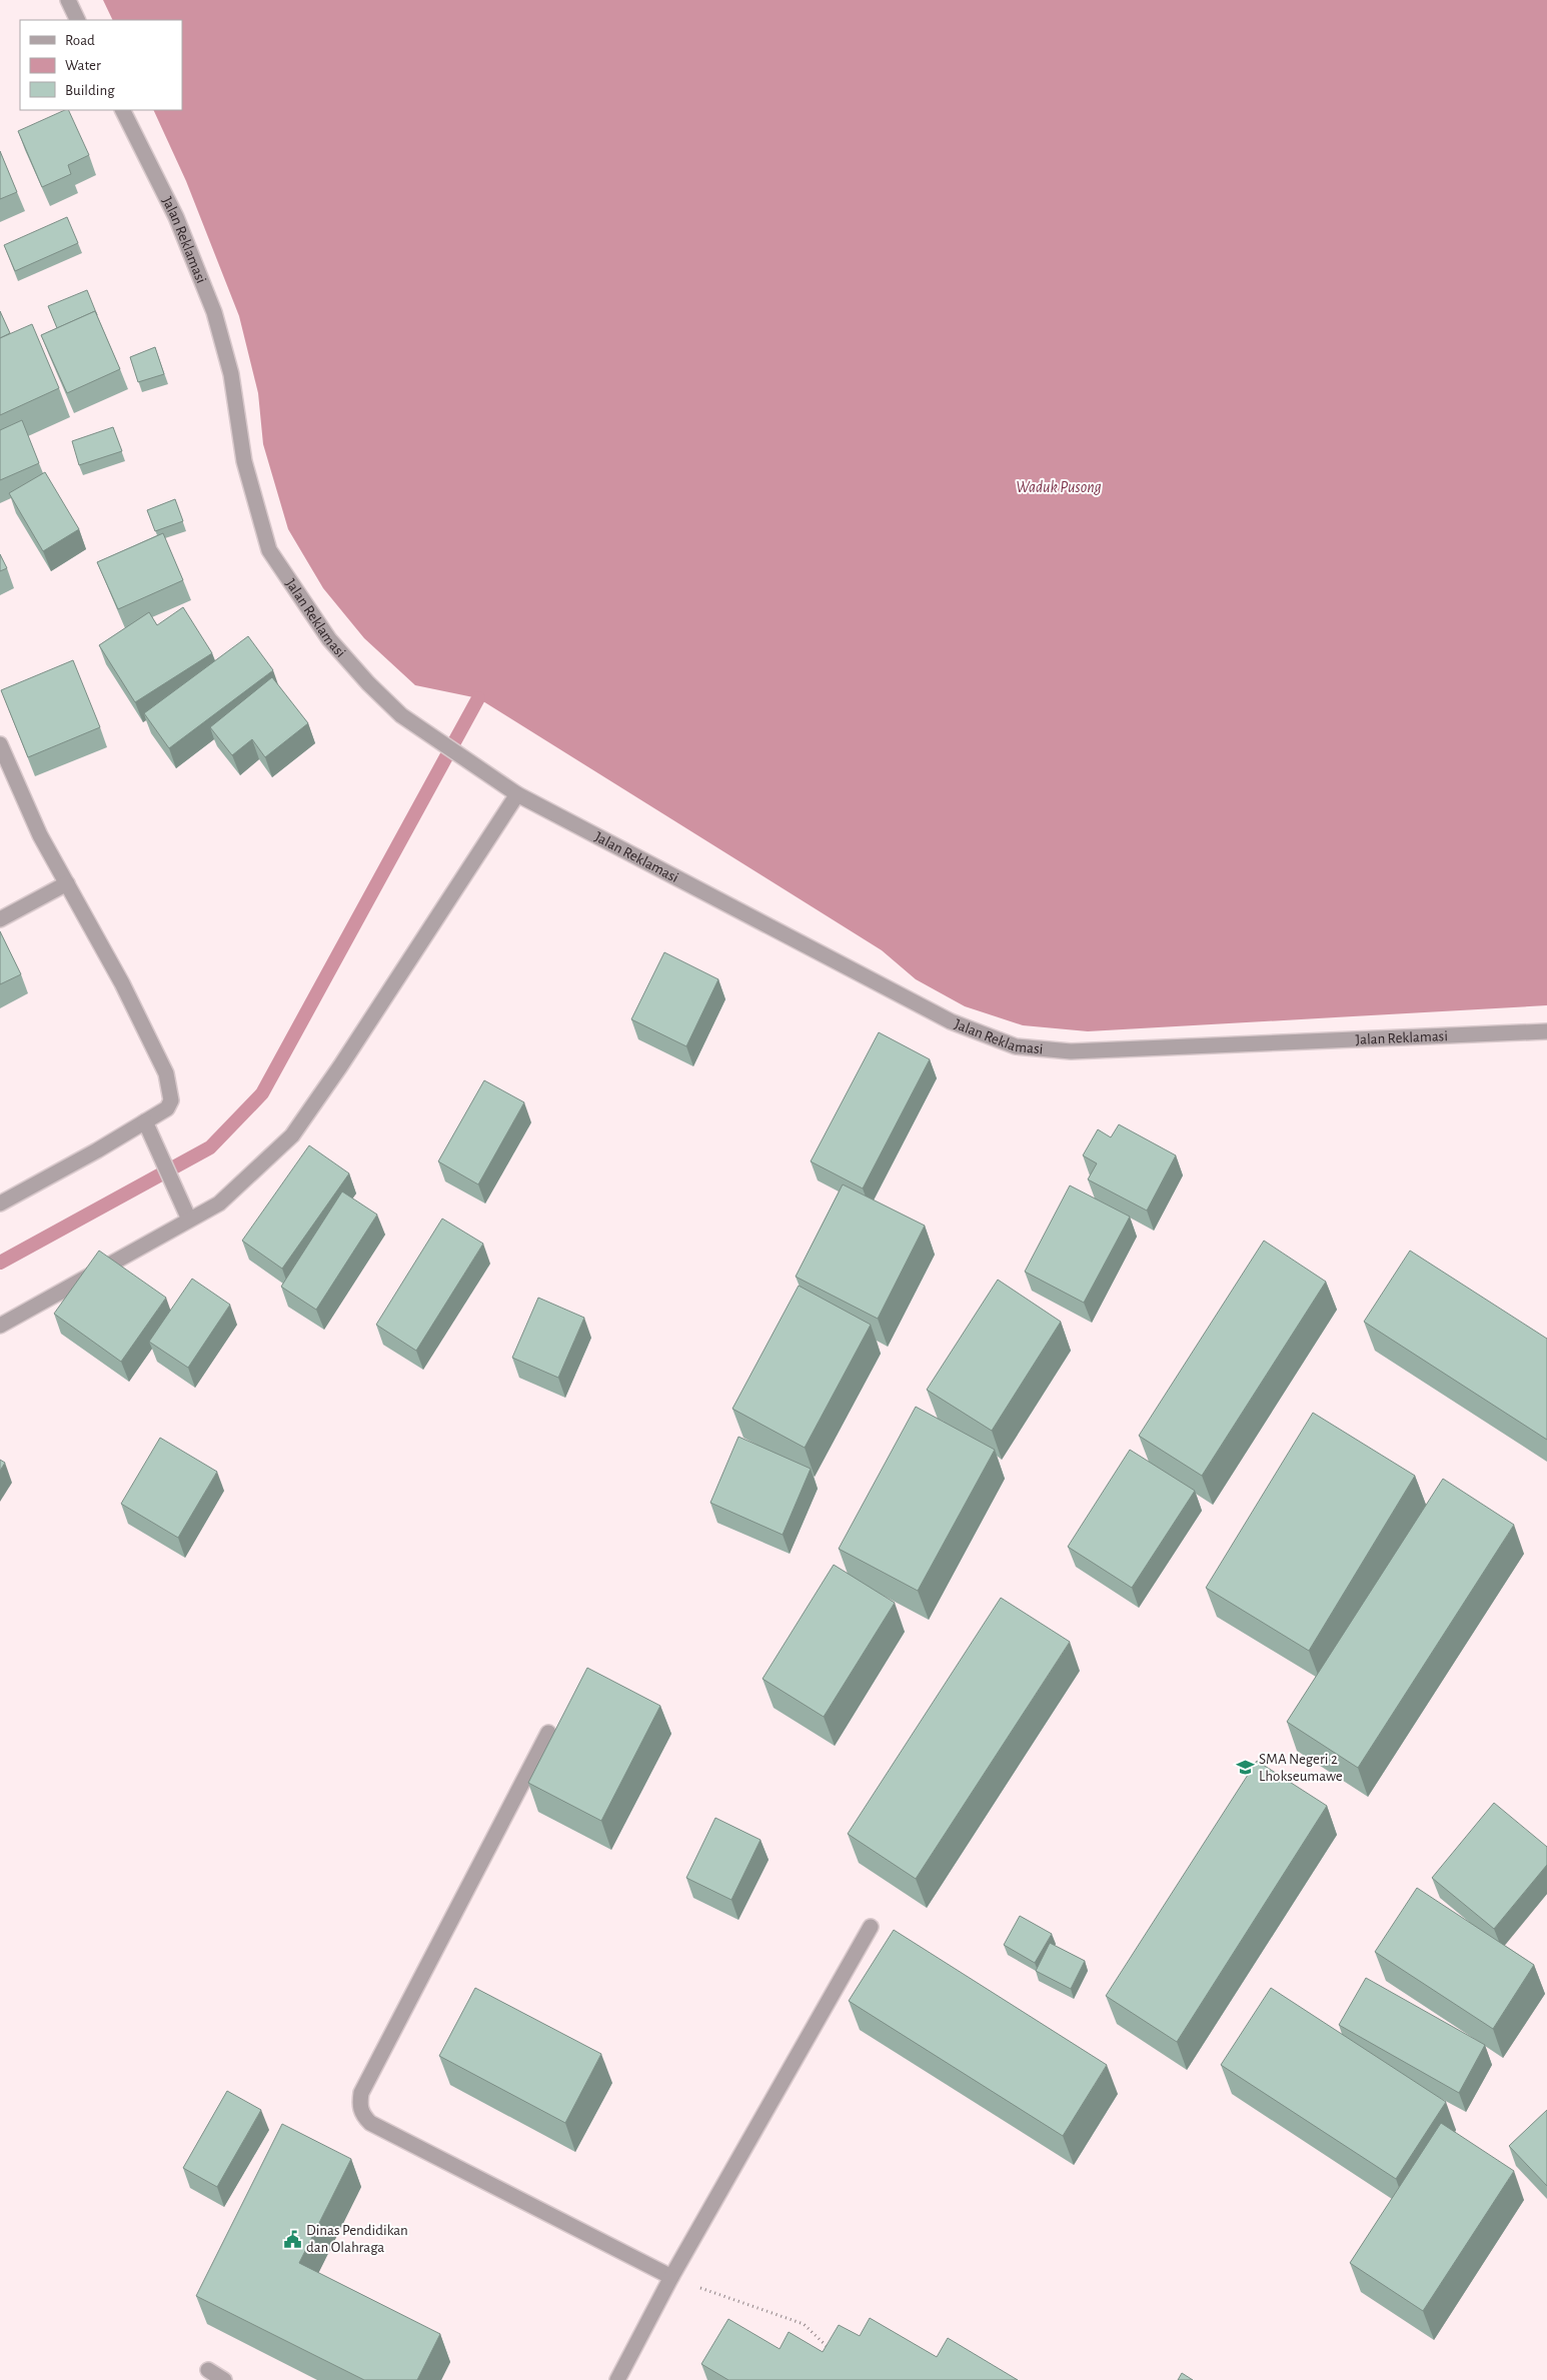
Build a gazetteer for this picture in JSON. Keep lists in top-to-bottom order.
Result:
{
  "streets": {
    "street": ["Jalan Reklamasi"]
  },
  "water": ["Waduk Pusong"],
  "places": {
    "school or university": ["SMA Negeri 2 Lhokseumawe"],
    "public building": ["Dinas Pendidikan dan Olahraga"]
  },
  "legend": ["Road", "Water", "Building"]
}
